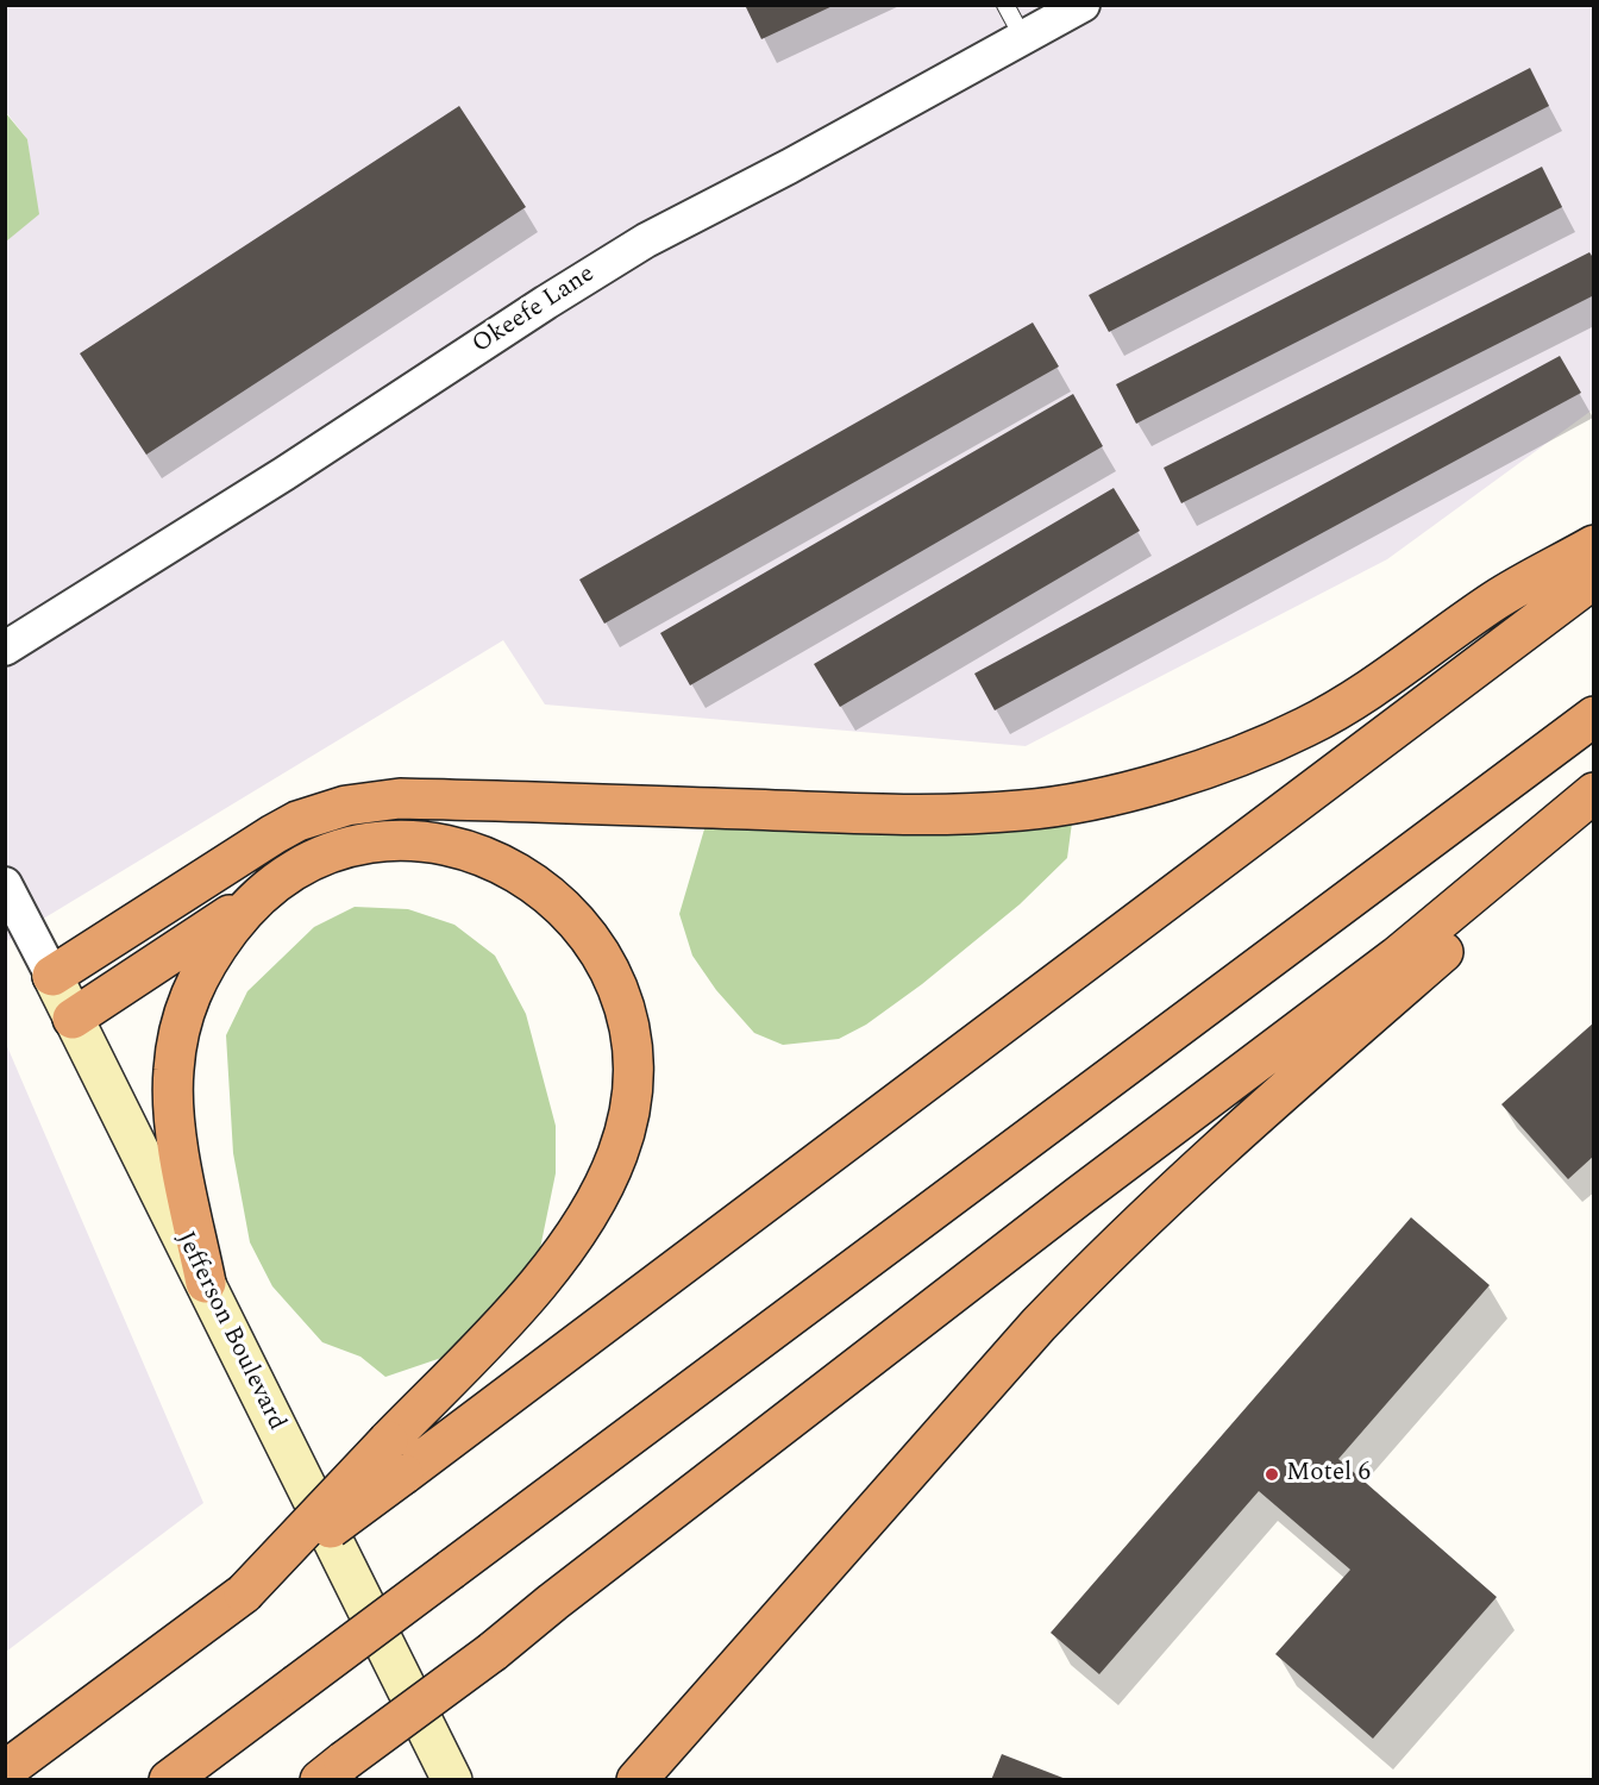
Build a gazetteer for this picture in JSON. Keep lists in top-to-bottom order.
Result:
{
  "streets": {
    "main road": ["Jefferson Boulevard"],
    "street": ["Okeefe Lane"]
  },
  "places": ["Motel 6"]
}
